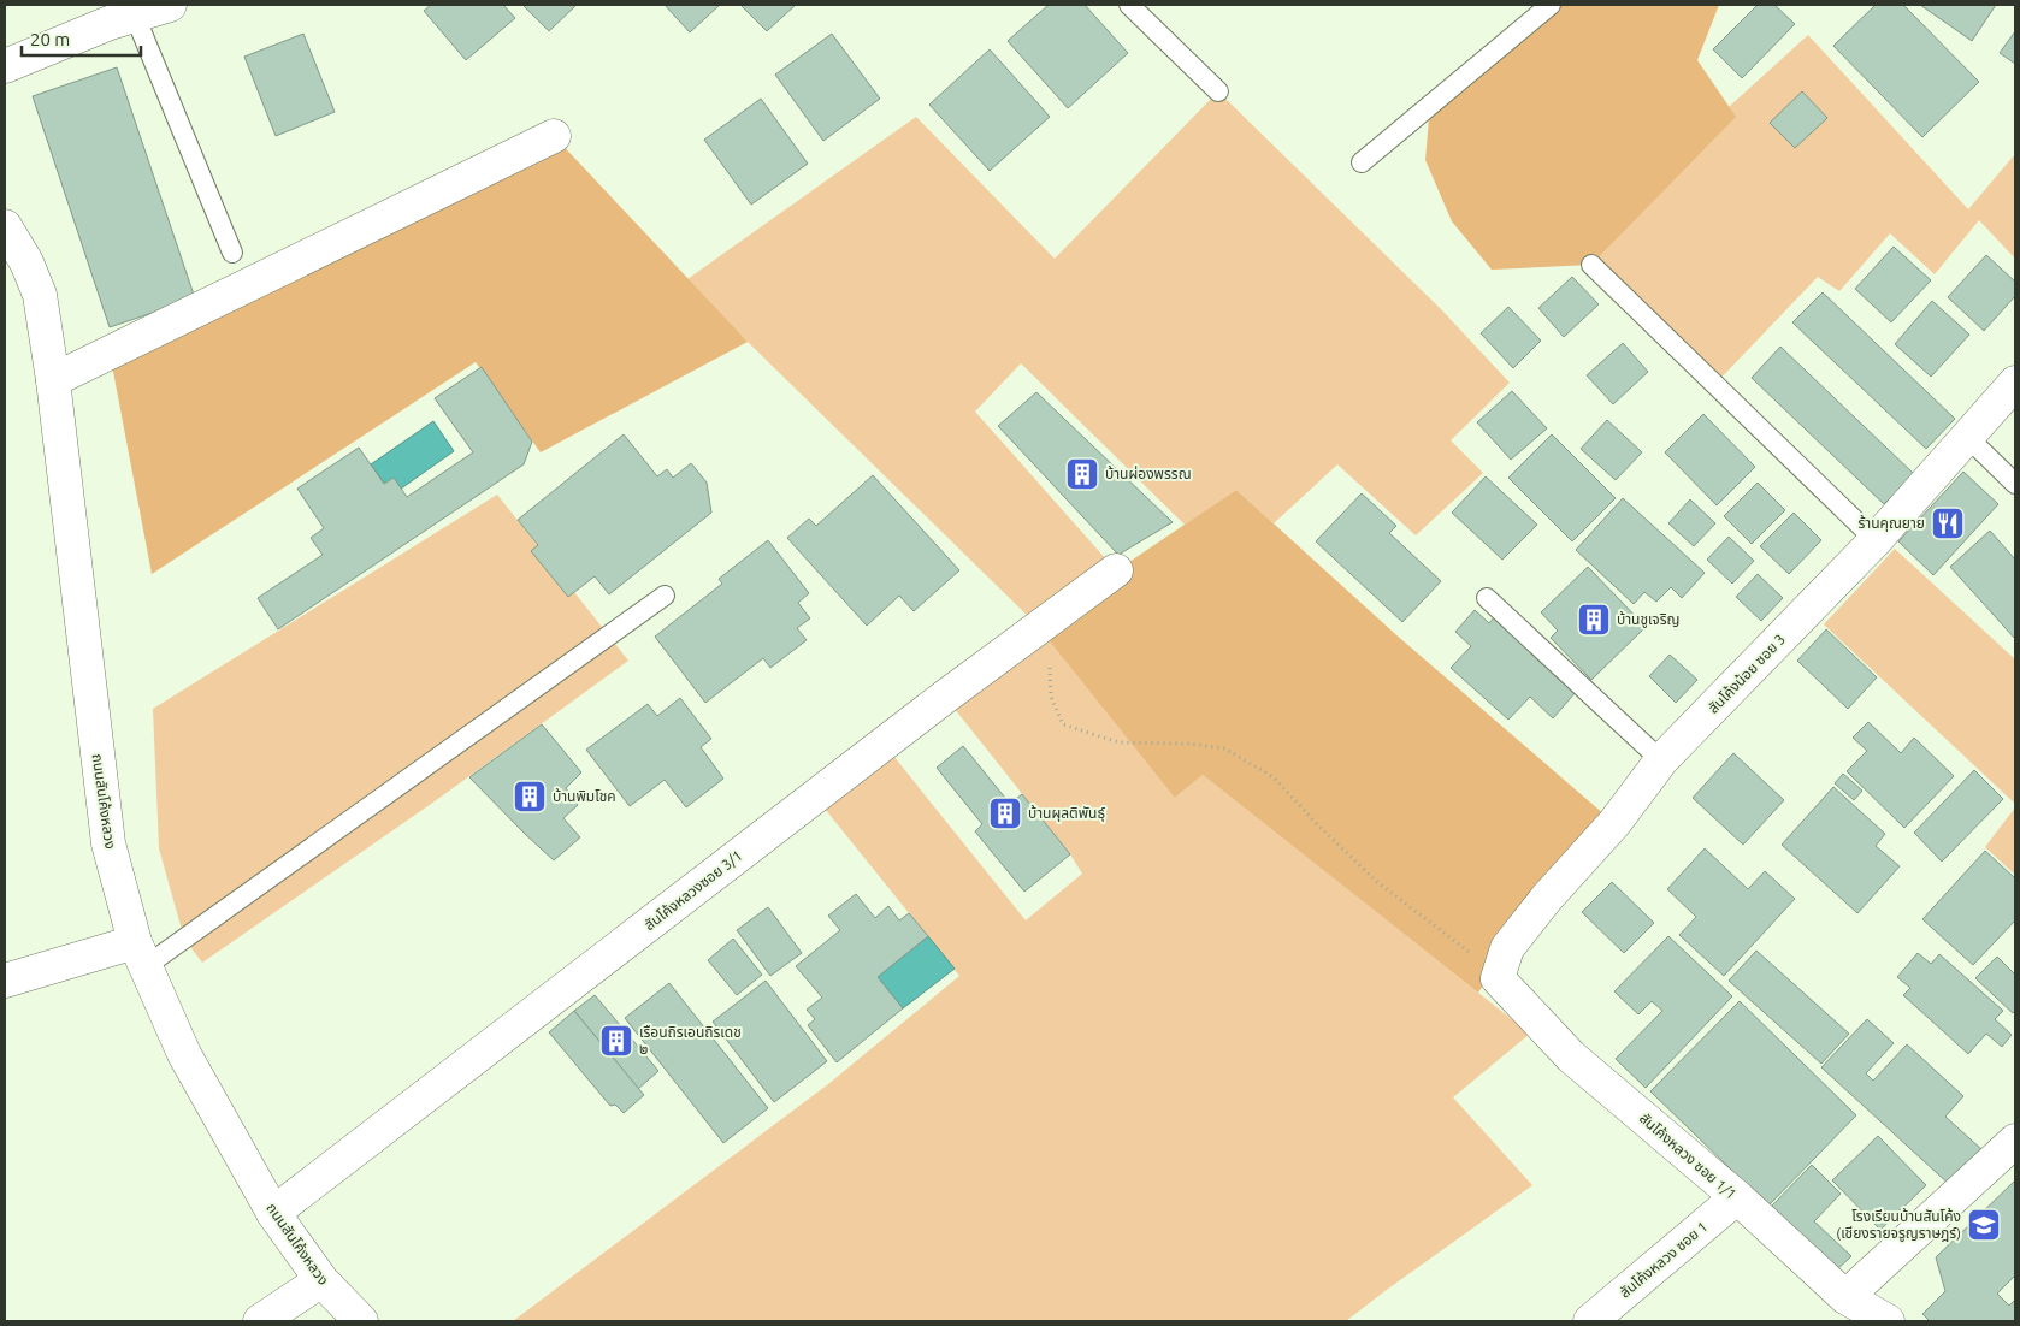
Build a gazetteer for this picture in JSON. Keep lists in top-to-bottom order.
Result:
{
  "streets": {
    "street": [
      "สันโค้งน้อย ซอย 3",
      "ถนนสันโค้งหลวง",
      "สันโค้งหลวงซอย 3/1",
      "สันโค้งหลวง ซอย 1/1",
      "สันโค้งหลวง ซอย 1"
    ]
  },
  "crossings": [
    ["สันโค้งน้อย ซอย 3", "สันโค้งหลวง ซอย 1/1"],
    ["ถนนสันโค้งหลวง", "สันโค้งหลวงซอย 3/1"],
    ["สันโค้งหลวง ซอย 1/1", "สันโค้งหลวง ซอย 1"]
  ],
  "places": {
    "building": [
      "บ้านผ่องพรรณ",
      "บ้านชูเจริญ",
      "บ้านพิมโชค",
      "บ้านผุลติพันธ์ุ",
      "เรือนถิรเอนถิรเดช ๒"
    ],
    "restaurant": ["ร้านคุณยาย"],
    "school or university": ["โรงเรียนบ้านสันโค้ง (เชียงรายจรูญราษฎร์)"]
  },
  "scale_bar": "20 m"
}
